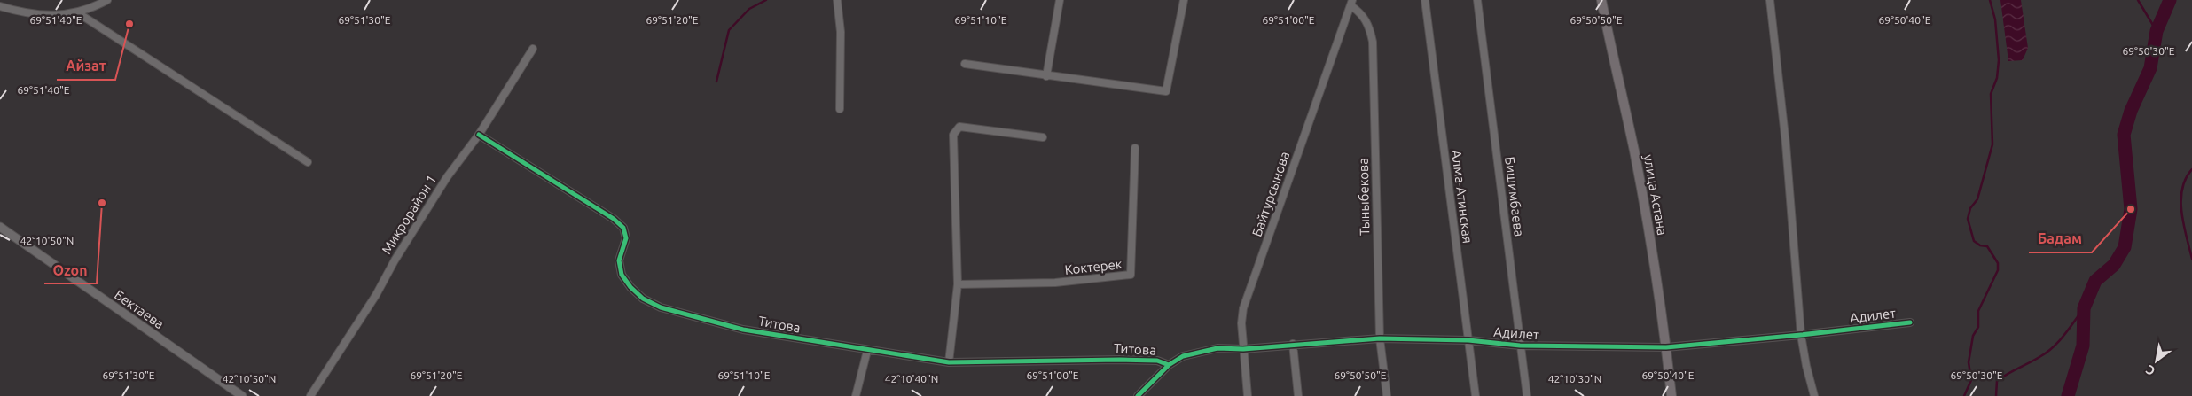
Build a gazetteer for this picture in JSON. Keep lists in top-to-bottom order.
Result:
{
  "streets": {
    "main road": ["улица Астана"],
    "street": [
      "Байтурсынова",
      "Тыныбекова",
      "Алма-Атинская",
      "Бишимбаева",
      "Микрорайон 1",
      "Коктерек",
      "Бектаева",
      "Адилет",
      "Титова"
    ]
  },
  "crossings": [
    ["Байтурсынова", "Тыныбекова"],
    ["Байтурсынова", "Адилет"],
    ["улица Астана", "Адилет"],
    ["Тыныбекова", "Адилет"],
    ["Алма-Атинская", "Адилет"],
    ["Бишимбаева", "Адилет"],
    ["Микрорайон 1", "Титова"],
    ["Адилет", "Титова"]
  ],
  "places": ["Айзат", "Ozon", "Бадам"],
  "north": "bottom left",
  "coordinates": [
    "69°51'40\"E",
    "69°51'30\"E",
    "69°51'20\"E",
    "69°51'10\"E",
    "69°51'00\"E",
    "69°50'50\"E",
    "69°50'40\"E",
    "69°50'30\"E",
    "42°10'50\"N",
    "42°10'40\"N",
    "42°10'30\"N"
  ]
}
